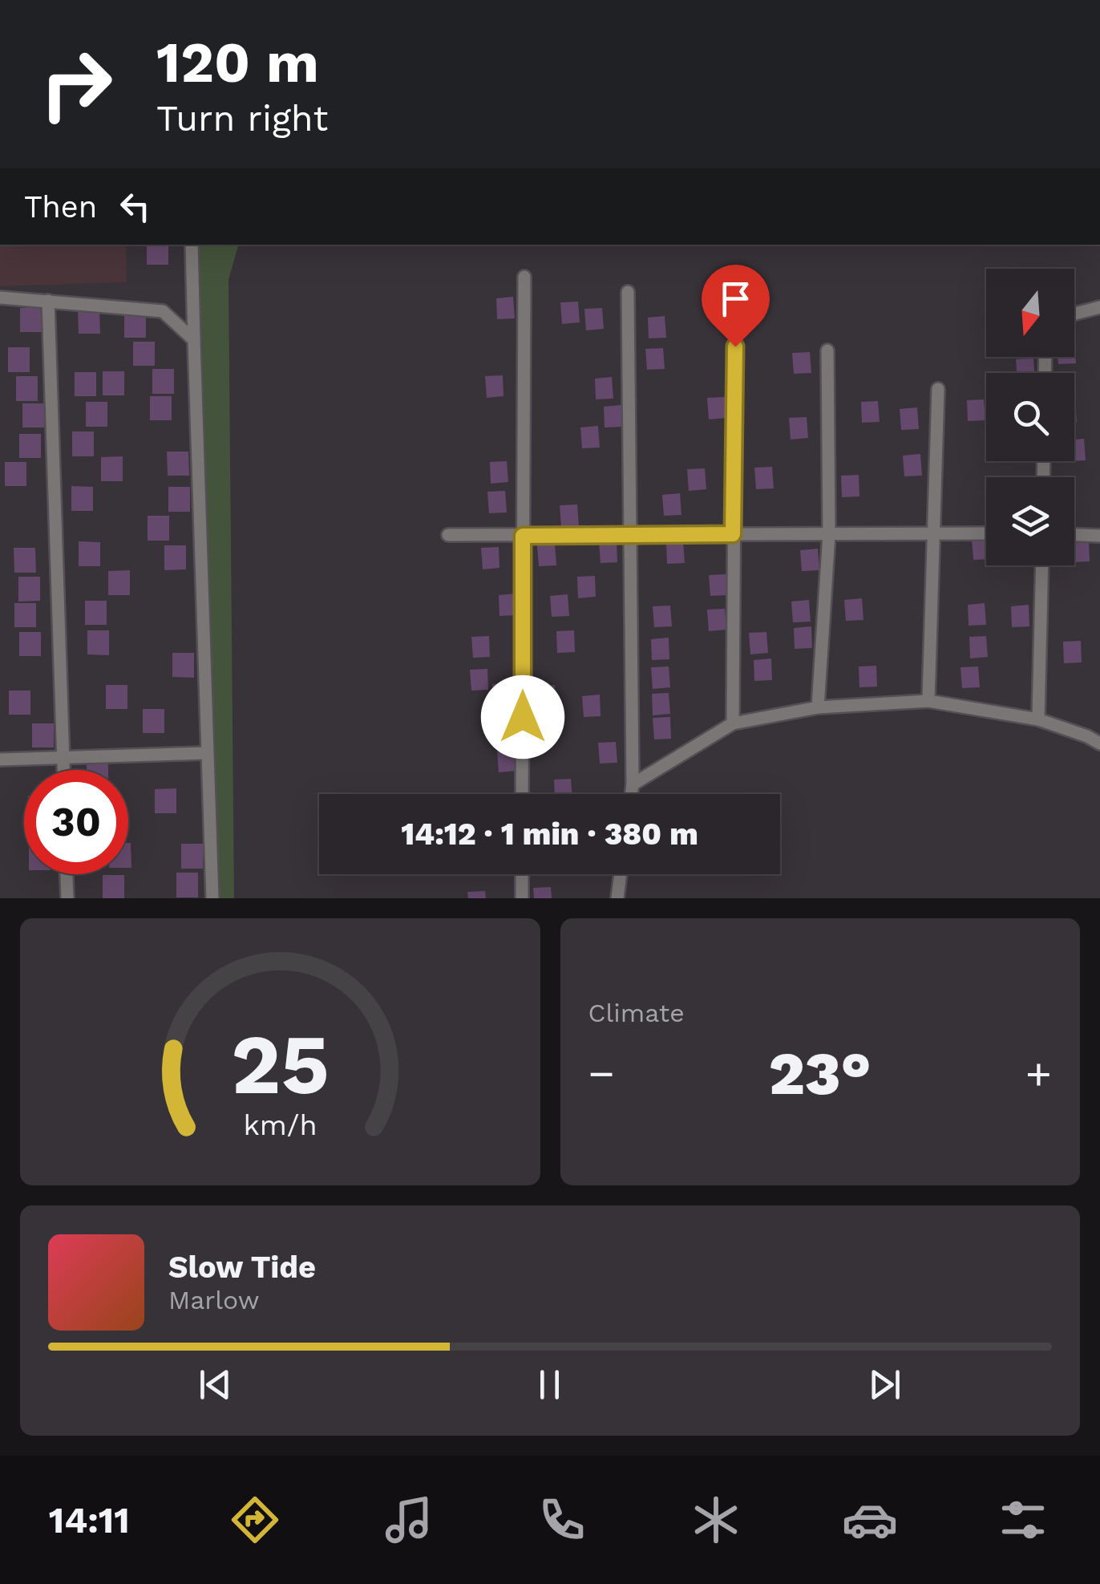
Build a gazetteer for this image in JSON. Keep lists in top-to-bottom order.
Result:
{
  "north": "bottom",
  "page": {
    "turn": ["120 m", "Turn right"],
    "then": "Then",
    "limit": "30",
    "trip": "14:12 · 1 min · 380 m",
    "tile": "Climate",
    "heat": ["−", "23°", "+"],
    "song": ["Slow Tide", "Marlow"],
    "tabs": "14:11",
    "gauge": ["25", "km/h"]
  }
}
